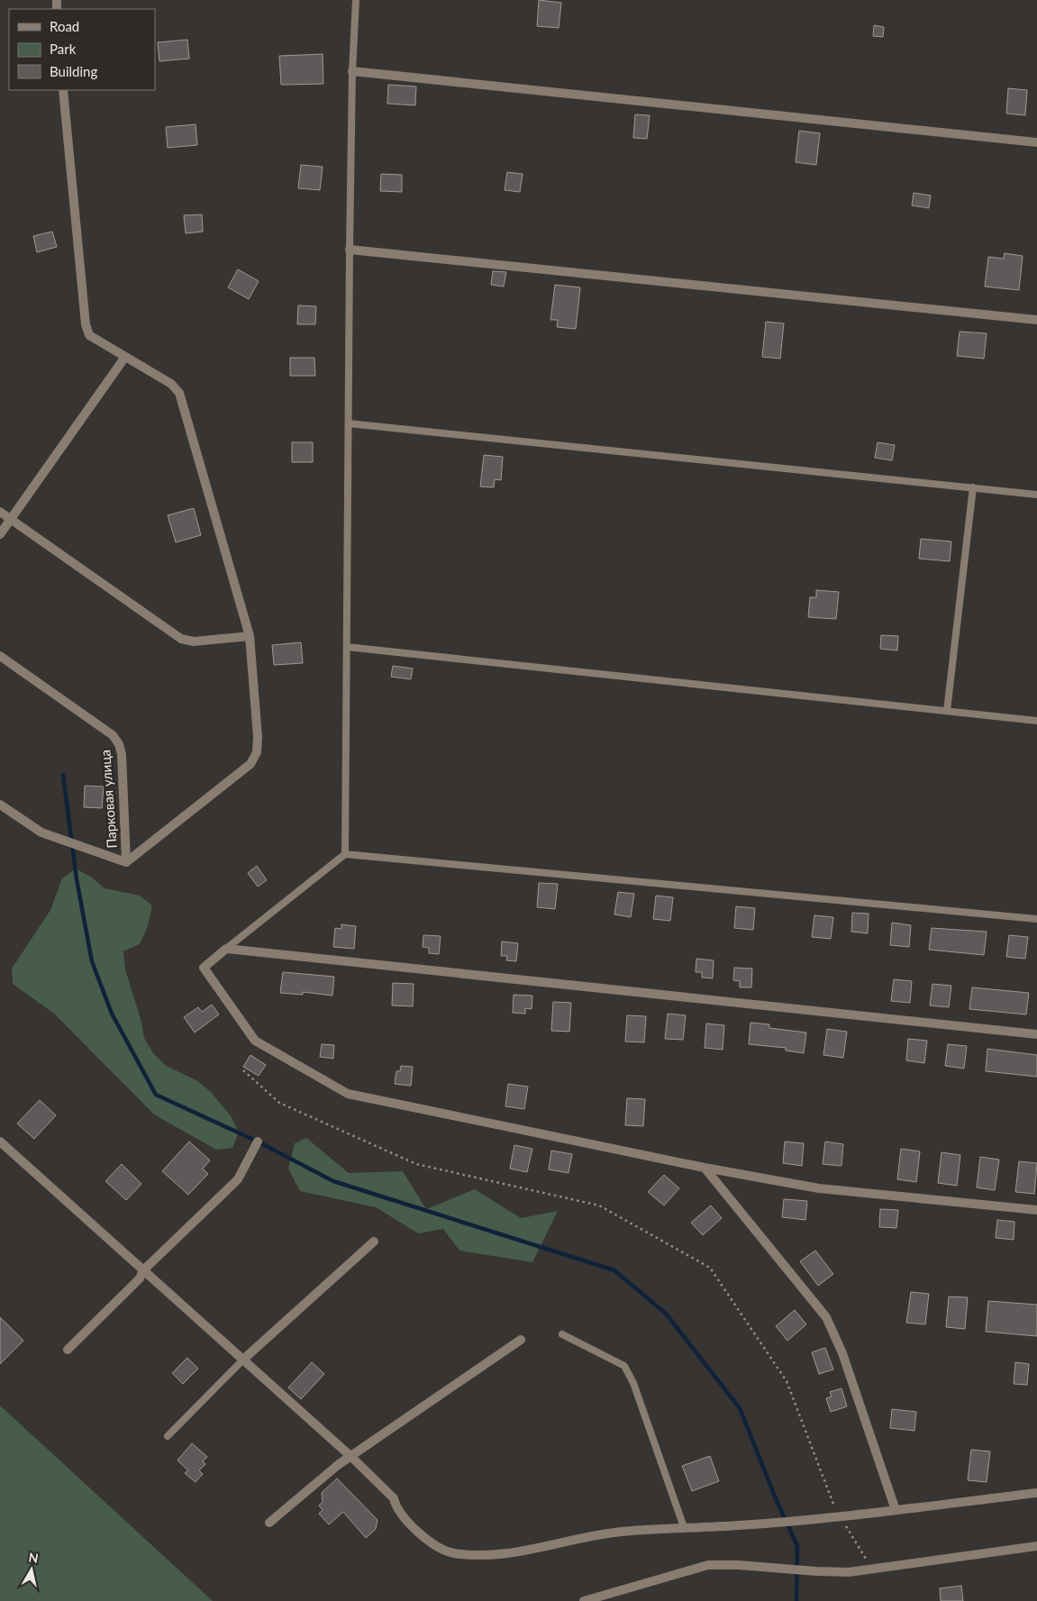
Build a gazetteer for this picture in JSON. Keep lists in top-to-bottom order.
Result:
{
  "streets": {
    "street": ["Парковая улица"]
  },
  "legend": ["Road", "Park", "Building"],
  "north": "top"
}
